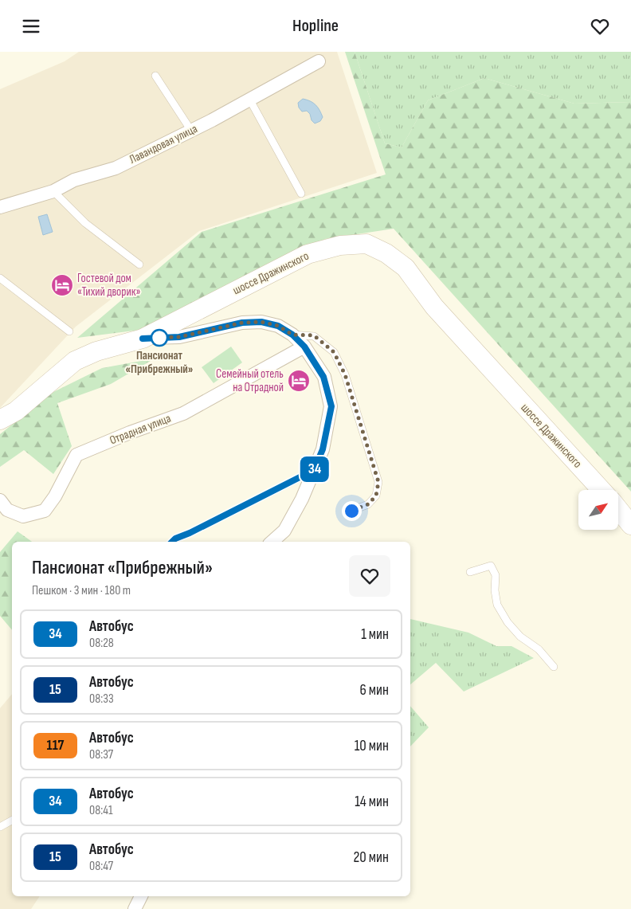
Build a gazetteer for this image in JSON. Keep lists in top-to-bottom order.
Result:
{
  "streets": {
    "main road": ["шоссе Дражинского"],
    "street": ["Лавандовая улица", "Отрадная улица"]
  },
  "places": {
    "hotel": ["Гостевой дом «Тихий дворик»", "Семейный отель на Отрадной"],
    "other": ["Пансионат «Прибрежный»"]
  },
  "lines": ["bus line 34"],
  "north": "top right",
  "page": {
    "header": "Hopline",
    "on_map": "34",
    "heading": ["Пансионат «Прибрежный»", "Пешком · 3 мин · 180 m"],
    "list": [
      {
        "mark": "34",
        "name": "Автобус",
        "note": "08:28",
        "value": "1 мин"
      },
      {
        "mark": "15",
        "name": "Автобус",
        "note": "08:33",
        "value": "6 мин"
      },
      {
        "mark": "117",
        "name": "Автобус",
        "note": "08:37",
        "value": "10 мин"
      },
      {
        "mark": "34",
        "name": "Автобус",
        "note": "08:41",
        "value": "14 мин"
      },
      {
        "mark": "15",
        "name": "Автобус",
        "note": "08:47",
        "value": "20 мин"
      }
    ]
  }
}
